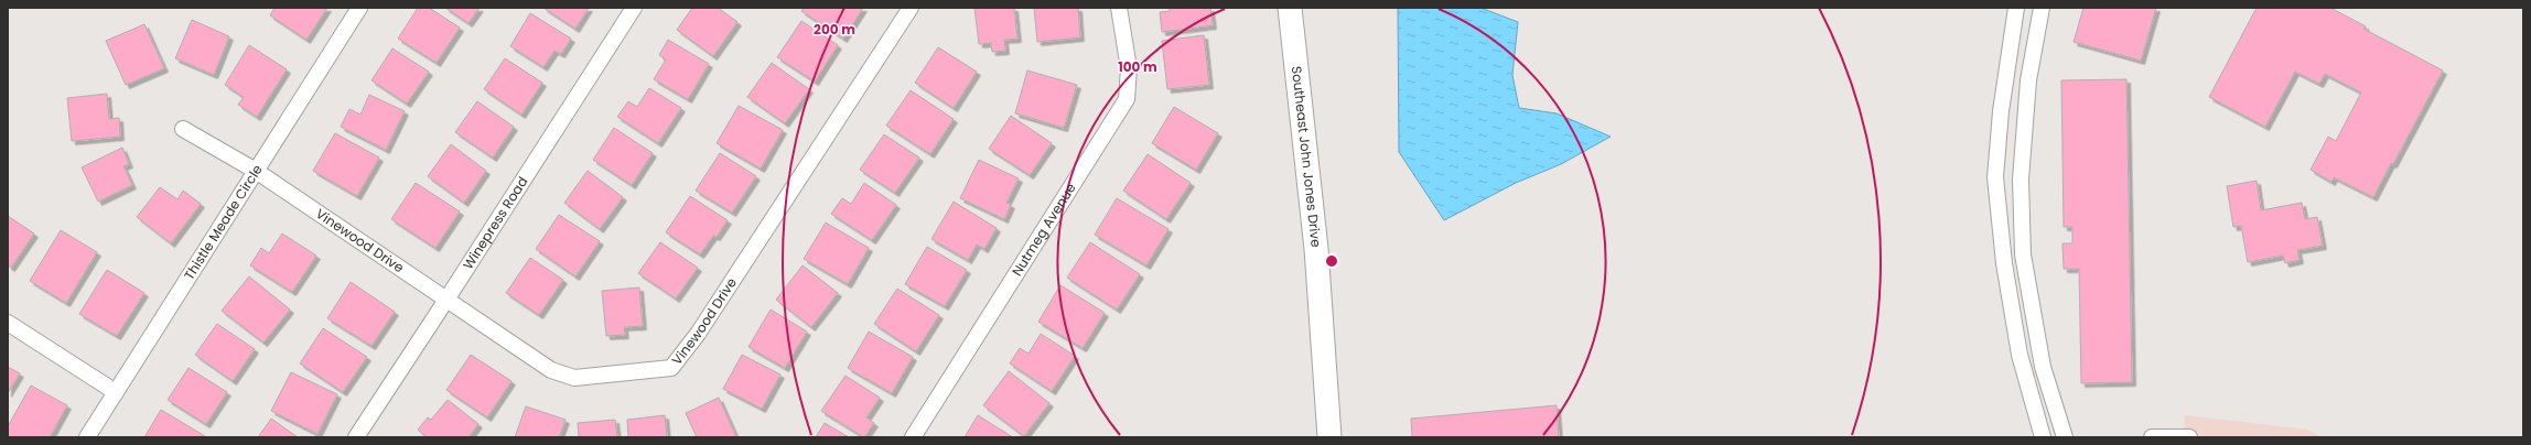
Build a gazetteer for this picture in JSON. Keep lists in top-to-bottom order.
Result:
{
  "streets": {
    "main road": ["Southeast John Jones Drive"],
    "street": [
      "Thistle Meade Circle",
      "Winepress Road",
      "Nutmeg Avenue",
      "Vinewood Drive"
    ]
  },
  "crossings": [
    ["Thistle Meade Circle", "Vinewood Drive"],
    ["Winepress Road", "Vinewood Drive"]
  ],
  "rings": ["200 m", "100 m"]
}
